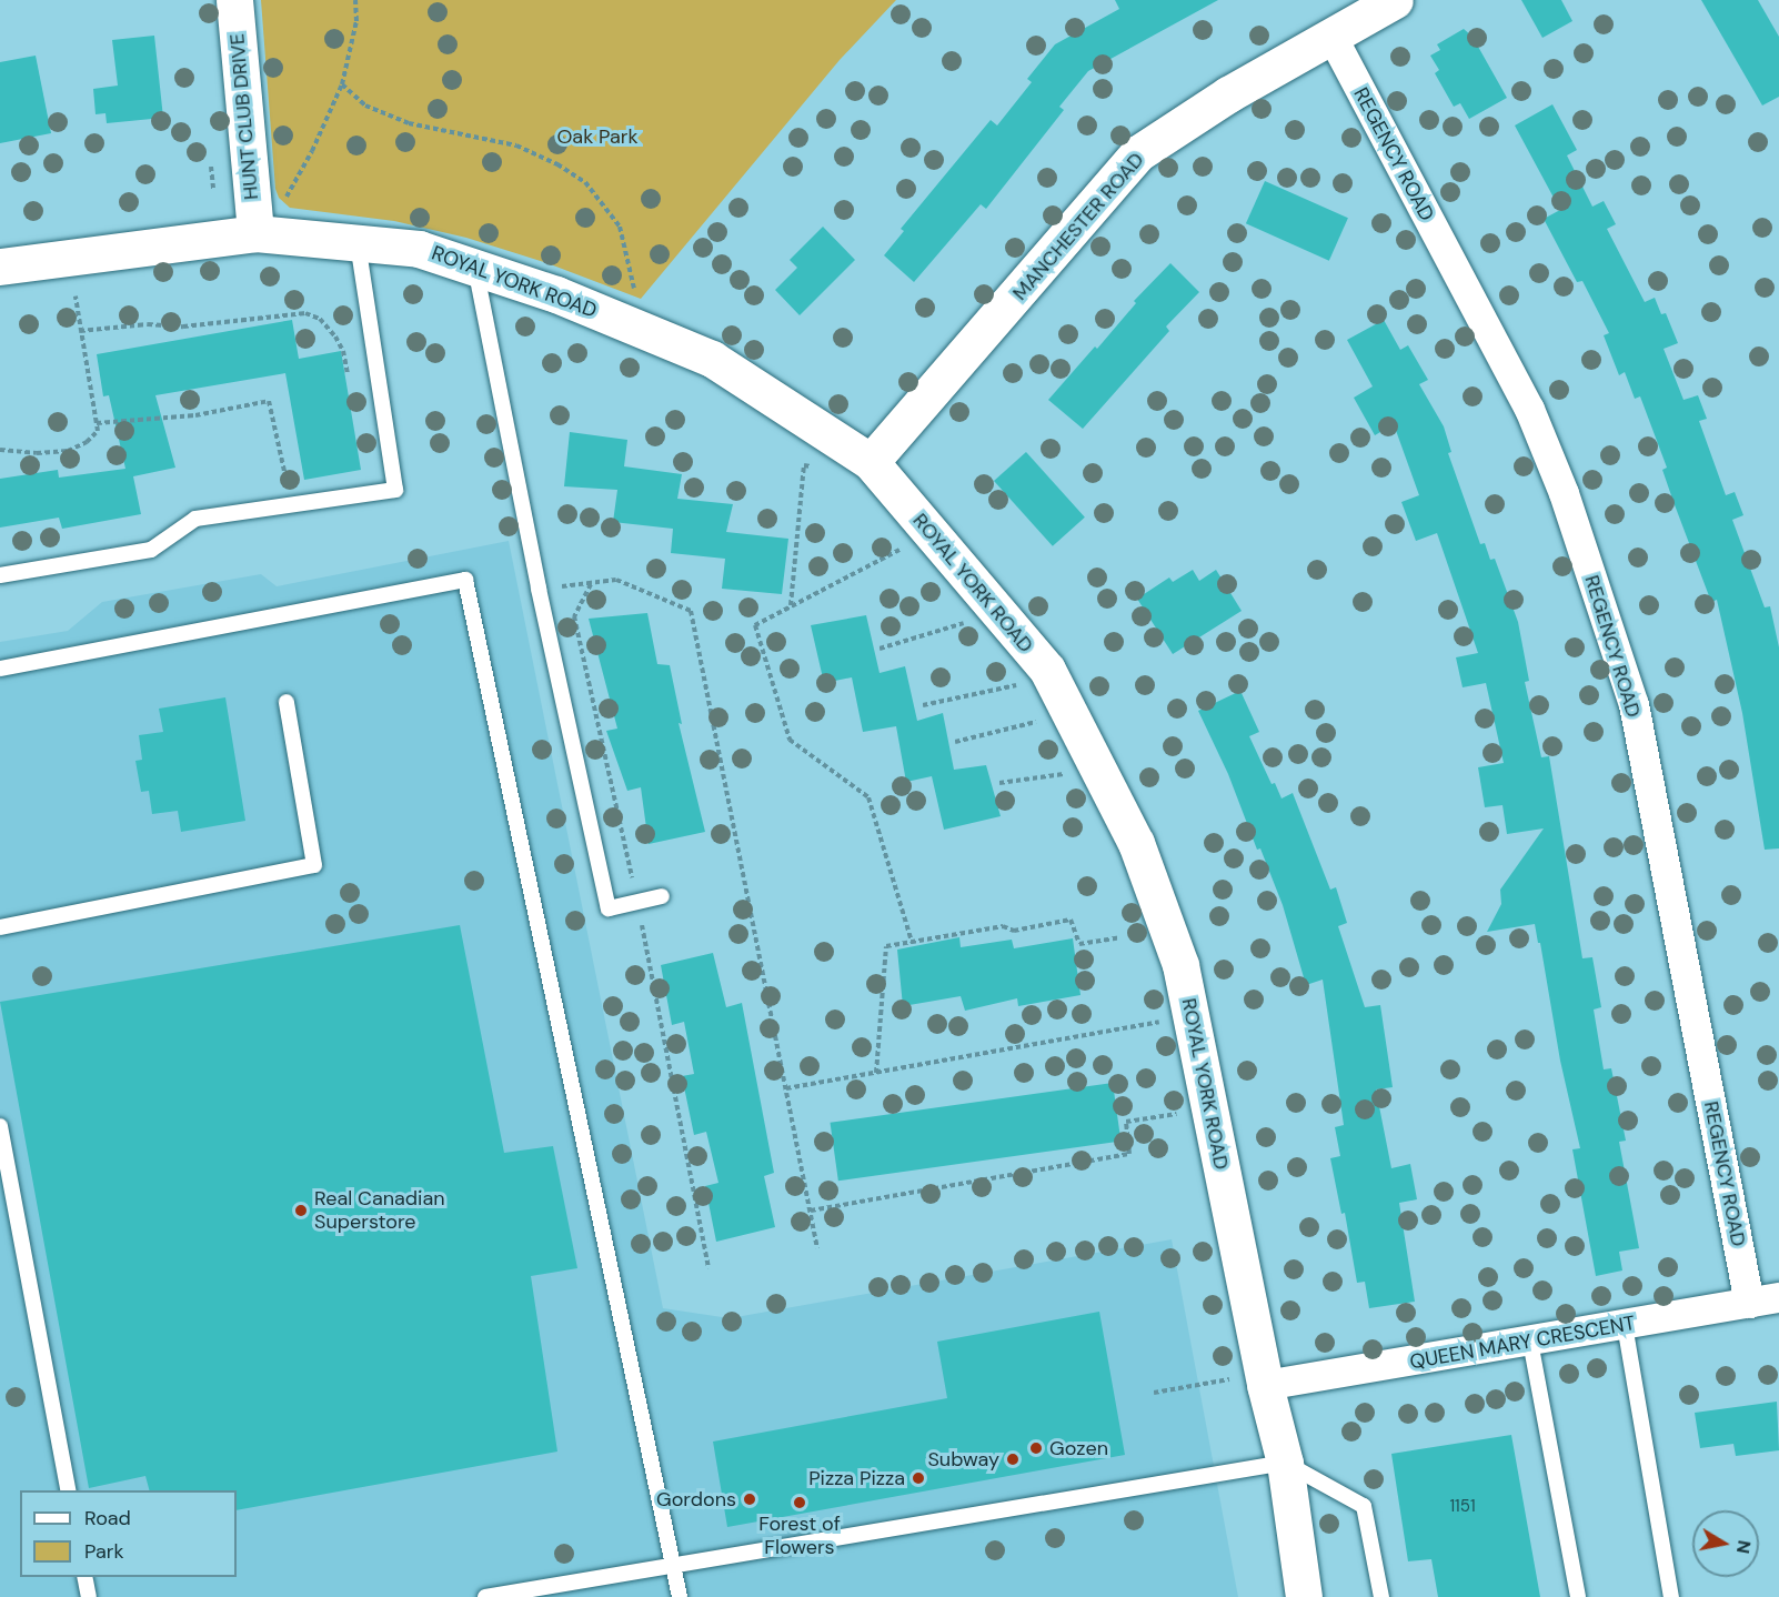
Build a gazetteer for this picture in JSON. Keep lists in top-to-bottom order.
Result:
{
  "streets": {
    "street": [
      "HUNT CLUB DRIVE",
      "REGENCY ROAD",
      "MANCHESTER ROAD",
      "ROYAL YORK ROAD",
      "QUEEN MARY CRESCENT"
    ]
  },
  "crossings": [
    ["HUNT CLUB DRIVE", "ROYAL YORK ROAD"],
    ["REGENCY ROAD", "MANCHESTER ROAD"],
    ["REGENCY ROAD", "QUEEN MARY CRESCENT"],
    ["MANCHESTER ROAD", "ROYAL YORK ROAD"],
    ["ROYAL YORK ROAD", "QUEEN MARY CRESCENT"]
  ],
  "parks": ["Oak Park"],
  "places": [
    "Real Canadian Superstore",
    "Gozen",
    "Subway",
    "Pizza Pizza",
    "Gordons",
    "Forest of Flowers"
  ],
  "house_numbers": ["1151"],
  "legend": ["Road", "Park"],
  "north": "right"
}
